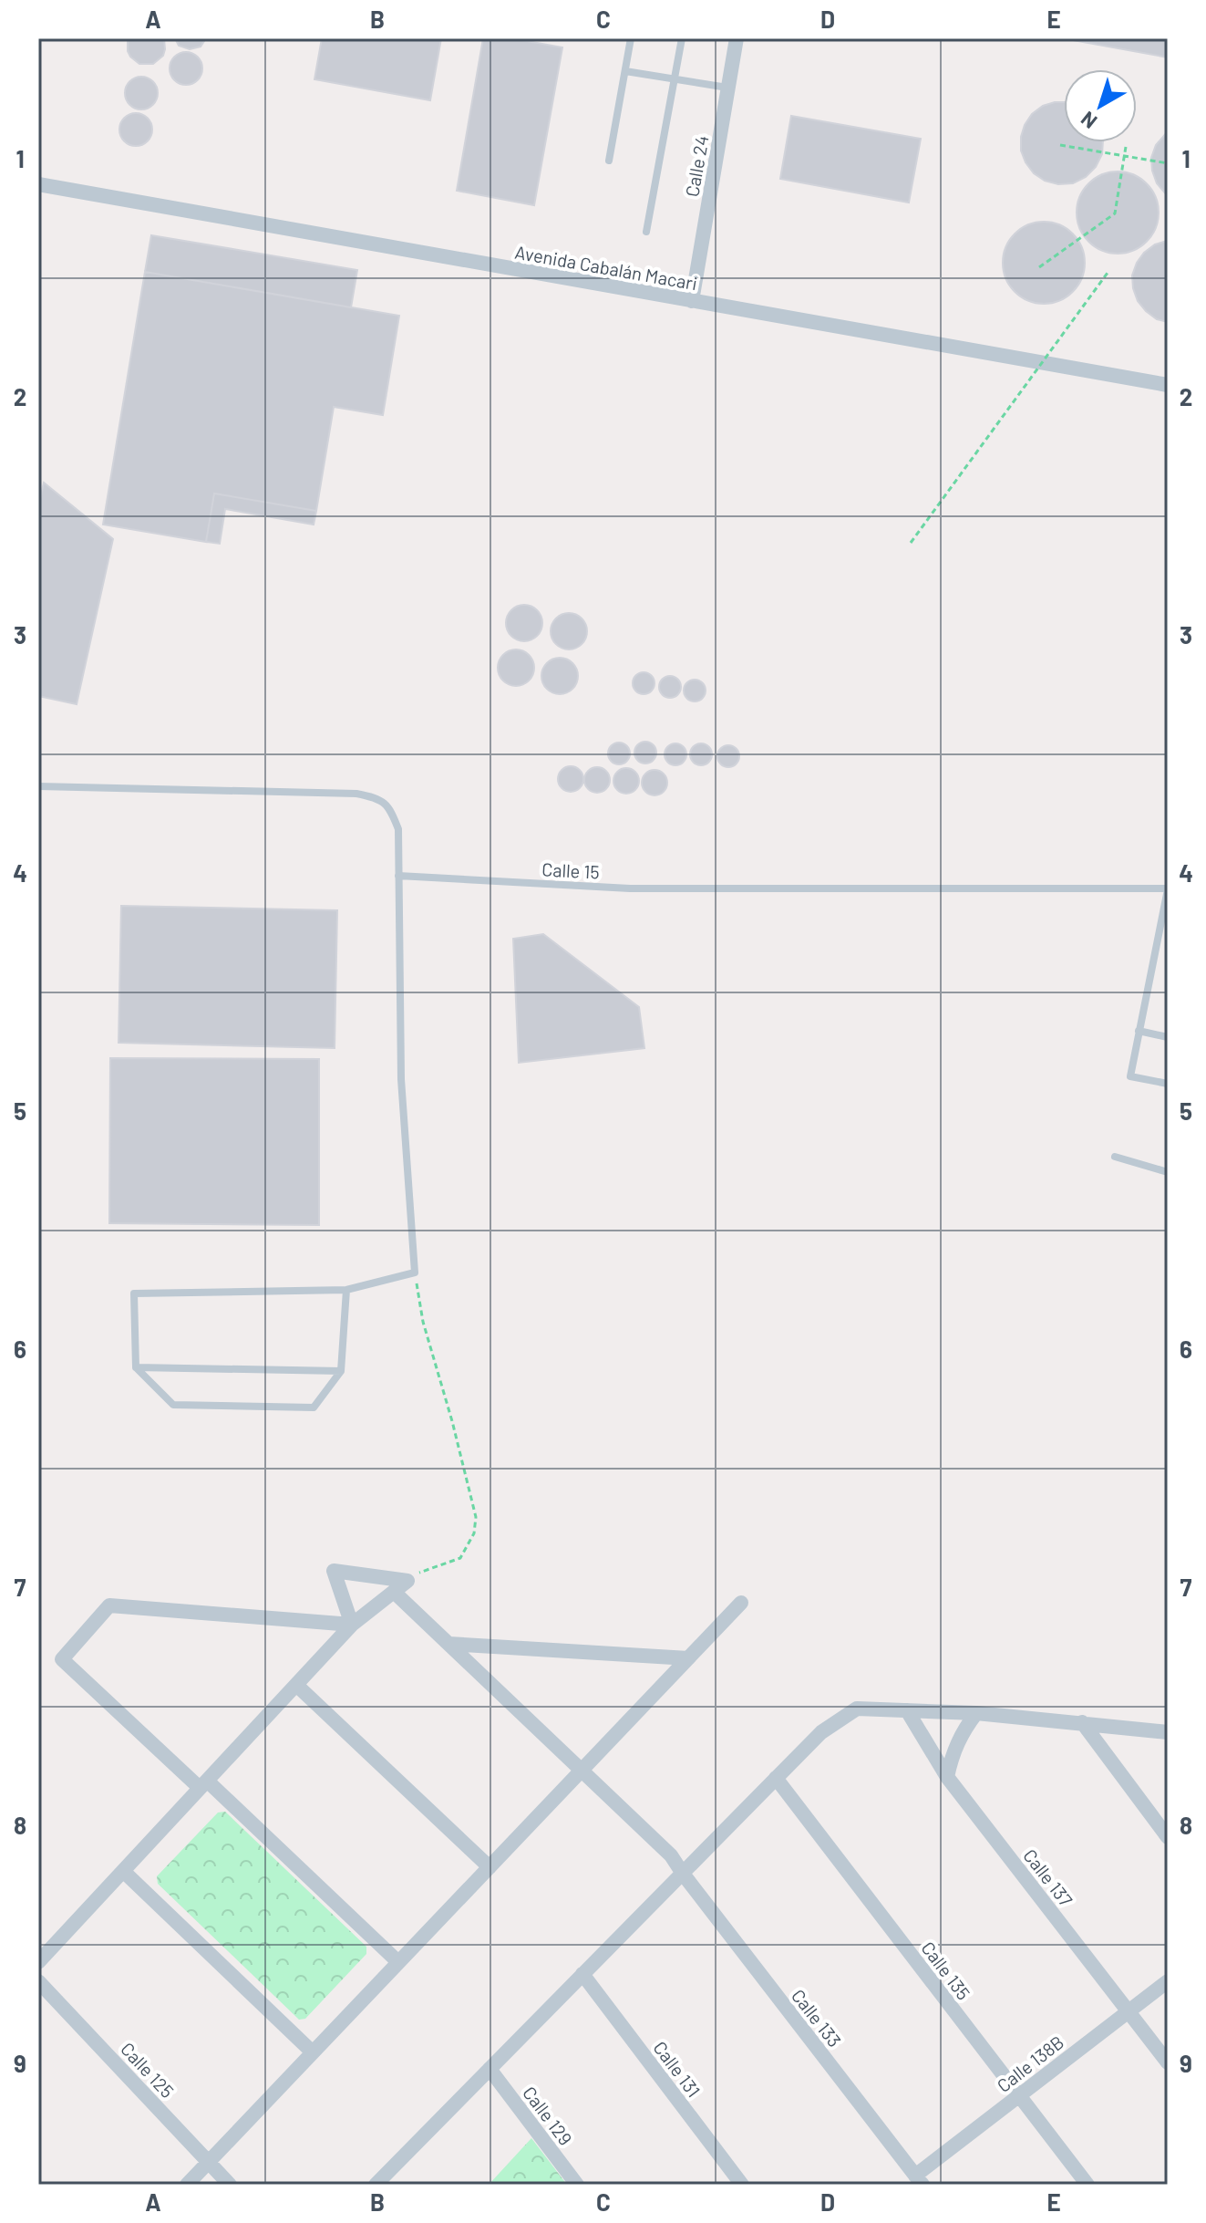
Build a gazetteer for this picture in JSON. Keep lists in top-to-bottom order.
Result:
{
  "streets": {
    "street": [
      "Calle 24",
      "Avenida Cabalán Macari",
      "Calle 137",
      "Calle 135",
      "Calle 133",
      "Calle 138B",
      "Calle 131",
      "Calle 125",
      "Calle 129"
    ],
    "lane": ["Calle 15"]
  },
  "crossings": [
    ["Calle 24", "Avenida Cabalán Macari"],
    ["Calle 137", "Calle 138B"],
    ["Calle 135", "Calle 138B"],
    ["Calle 133", "Calle 138B"]
  ],
  "north": "bottom left",
  "grid": {
    "columns": [
      "A",
      "B",
      "C",
      "D",
      "E"
    ],
    "rows": [
      "1",
      "2",
      "3",
      "4",
      "5",
      "6",
      "7",
      "8",
      "9"
    ]
  }
}
